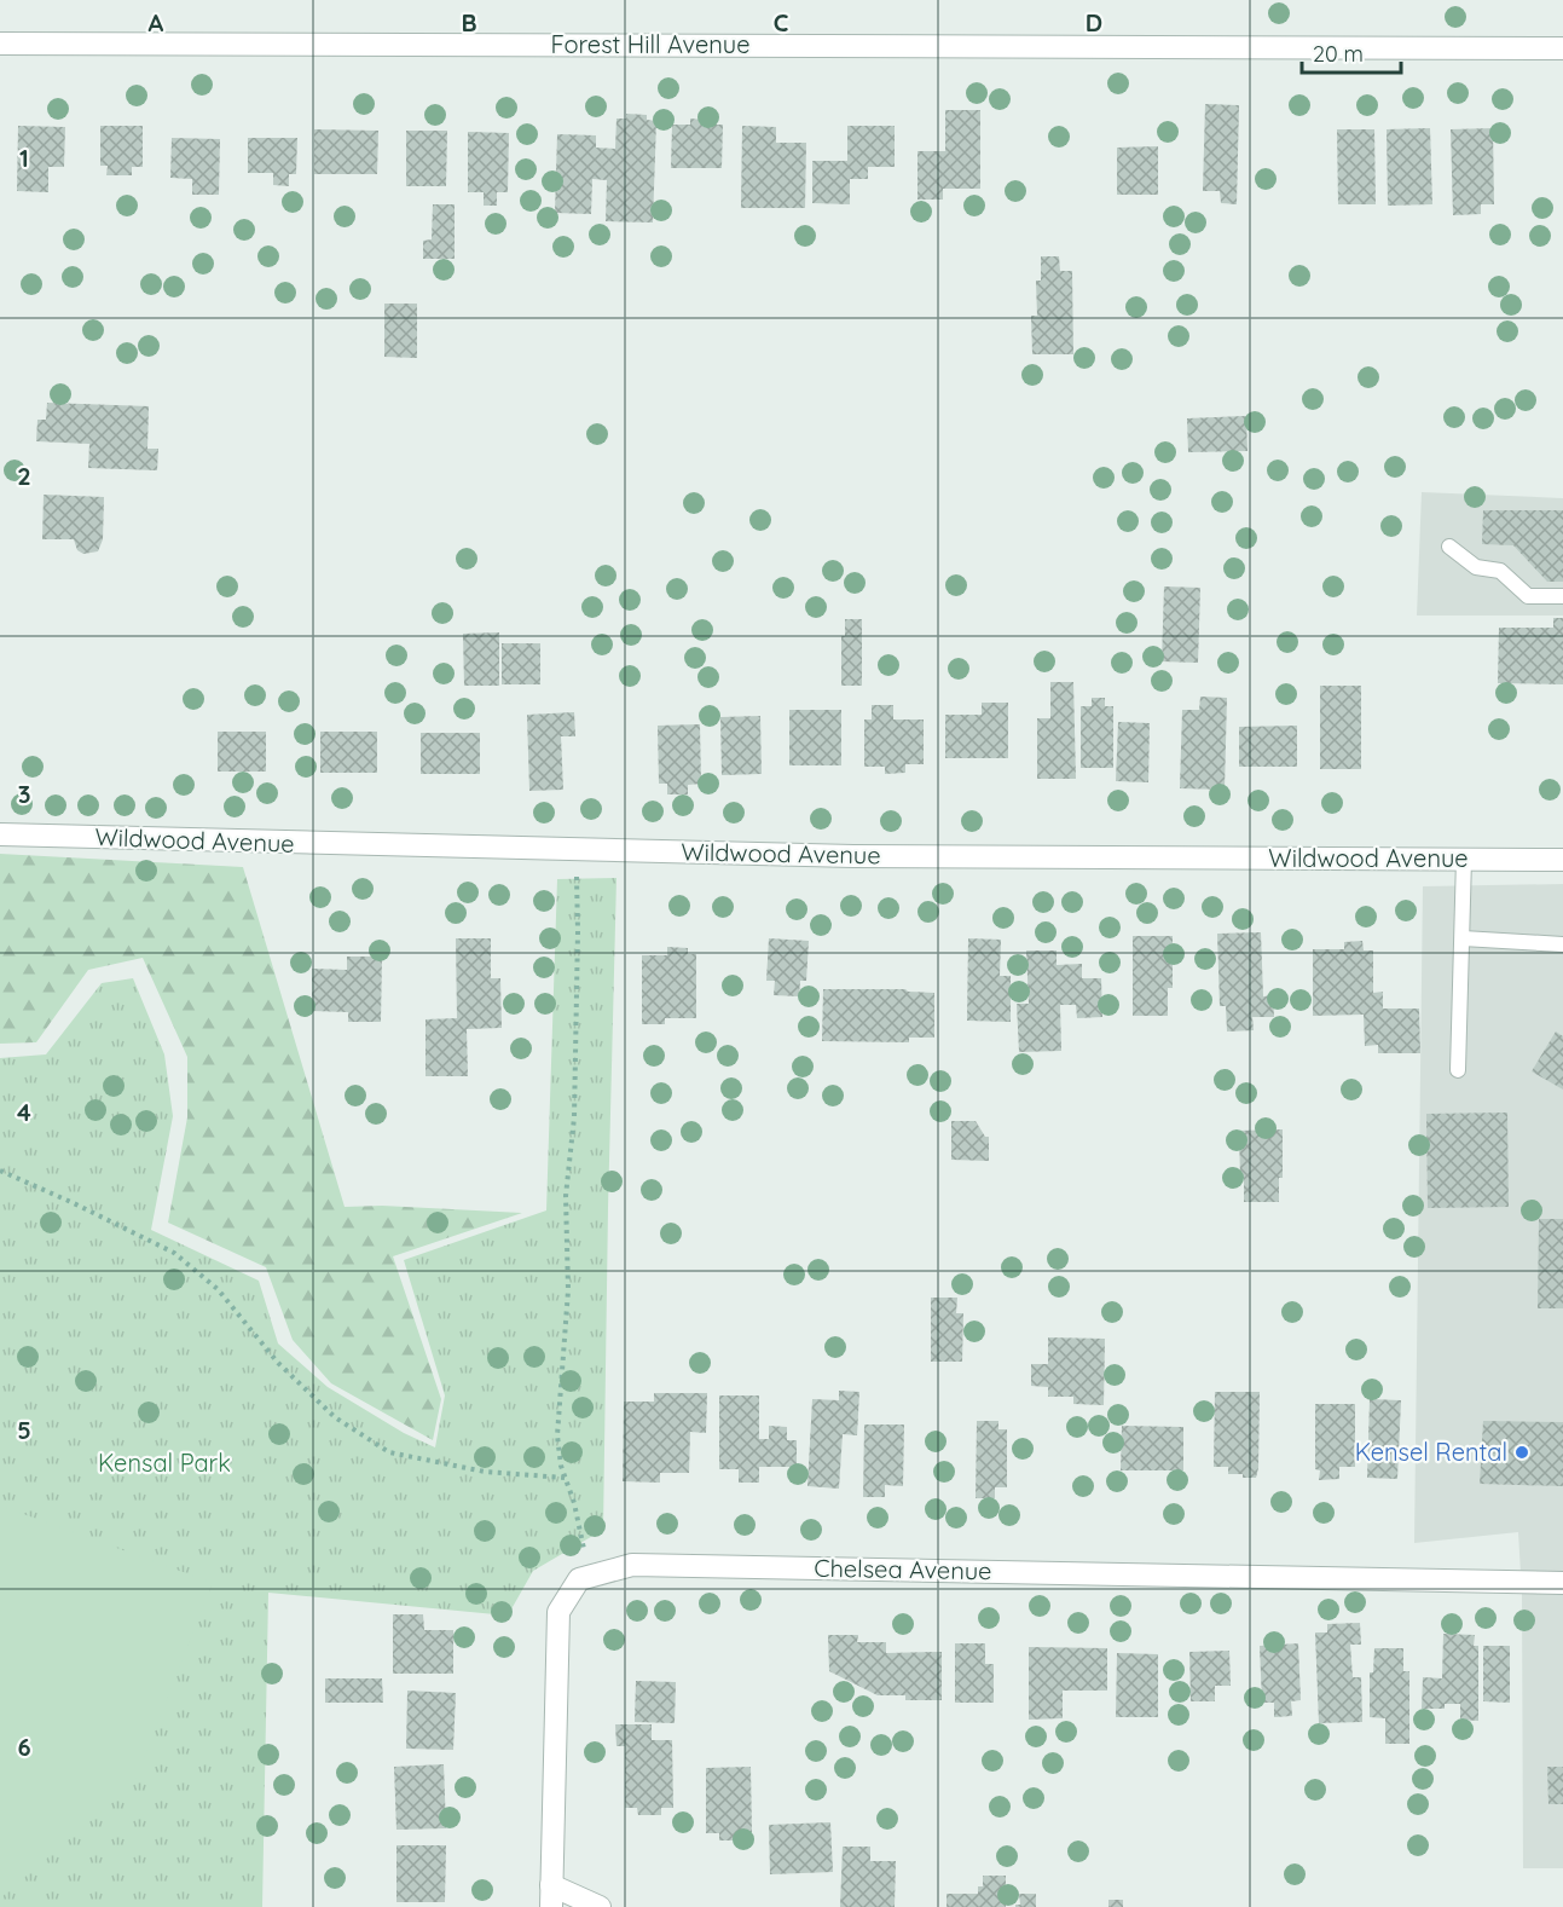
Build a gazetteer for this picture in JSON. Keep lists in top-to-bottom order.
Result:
{
  "streets": {
    "street": ["Forest Hill Avenue", "Wildwood Avenue", "Chelsea Avenue"]
  },
  "parks": ["Kensal Park"],
  "places": ["Kensel Rental"],
  "scale_bar": "20 m",
  "grid": {
    "columns": [
      "A",
      "B",
      "C",
      "D"
    ],
    "rows": [
      "1",
      "2",
      "3",
      "4",
      "5",
      "6"
    ]
  }
}
